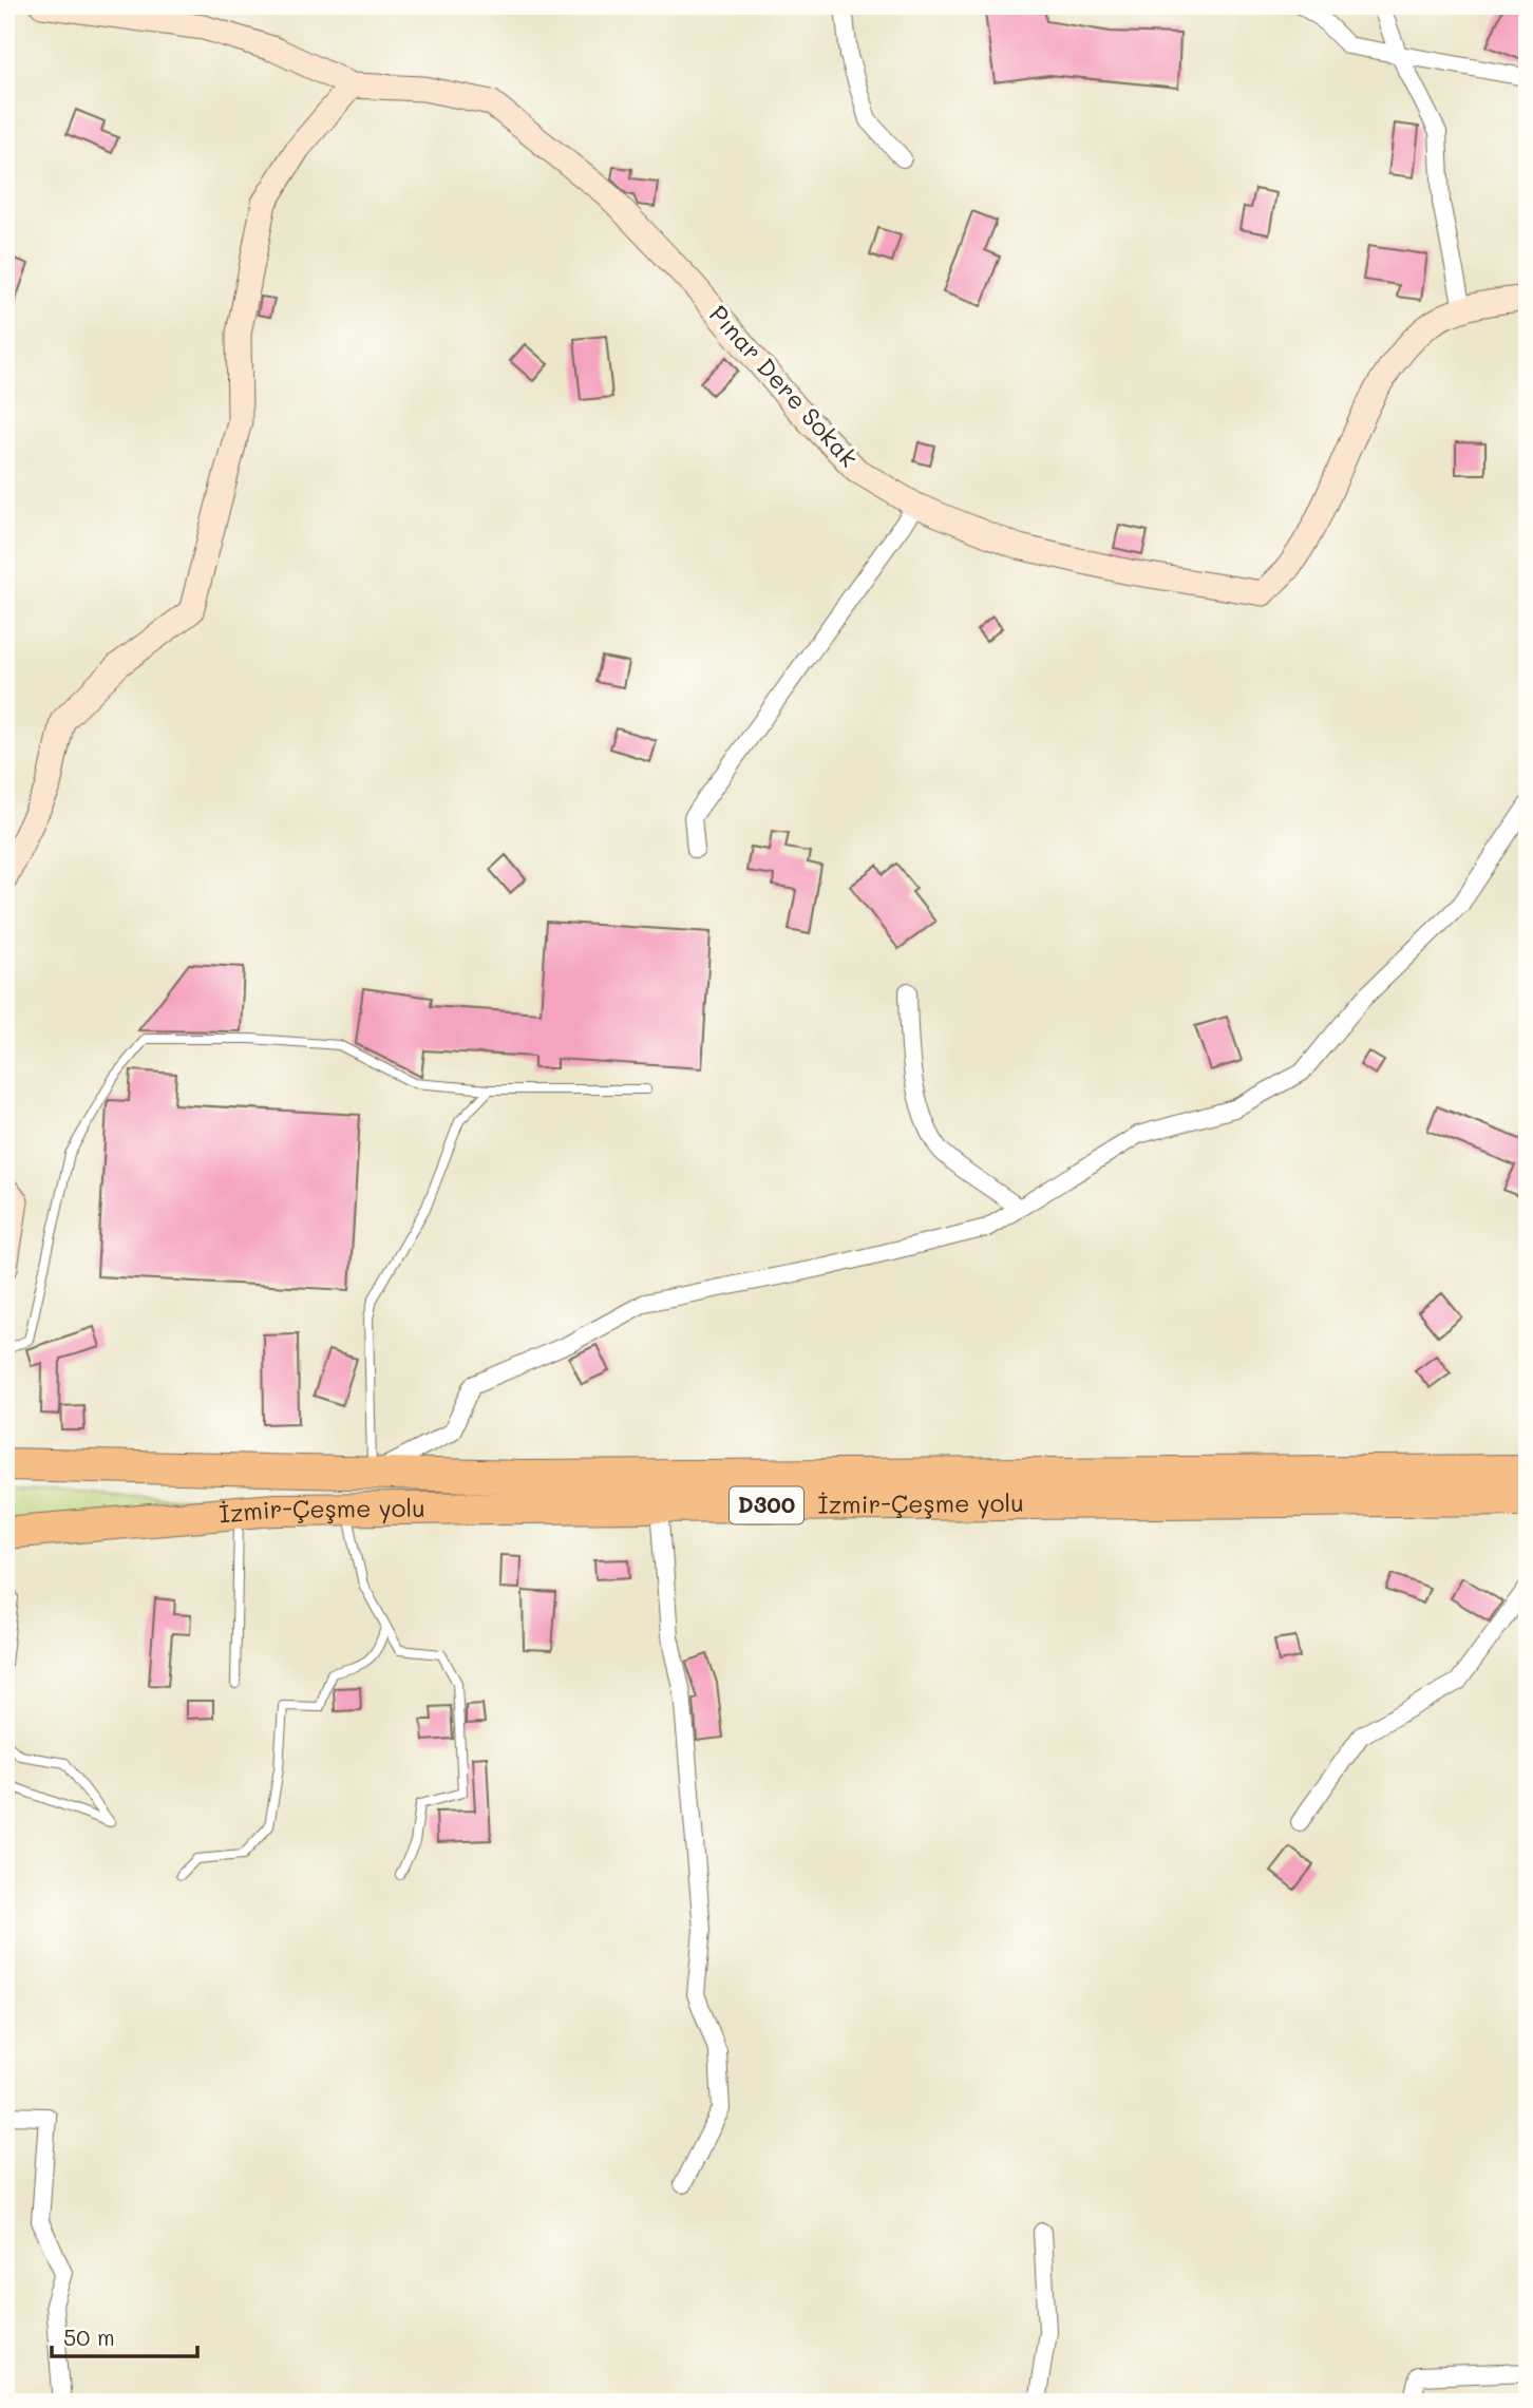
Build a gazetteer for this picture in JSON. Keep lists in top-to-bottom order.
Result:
{
  "streets": {
    "highway": ["İzmir-Çeşme yolu", "D300"],
    "street": ["Pınar Dere Sokak"]
  },
  "scale_bar": "50 m"
}
